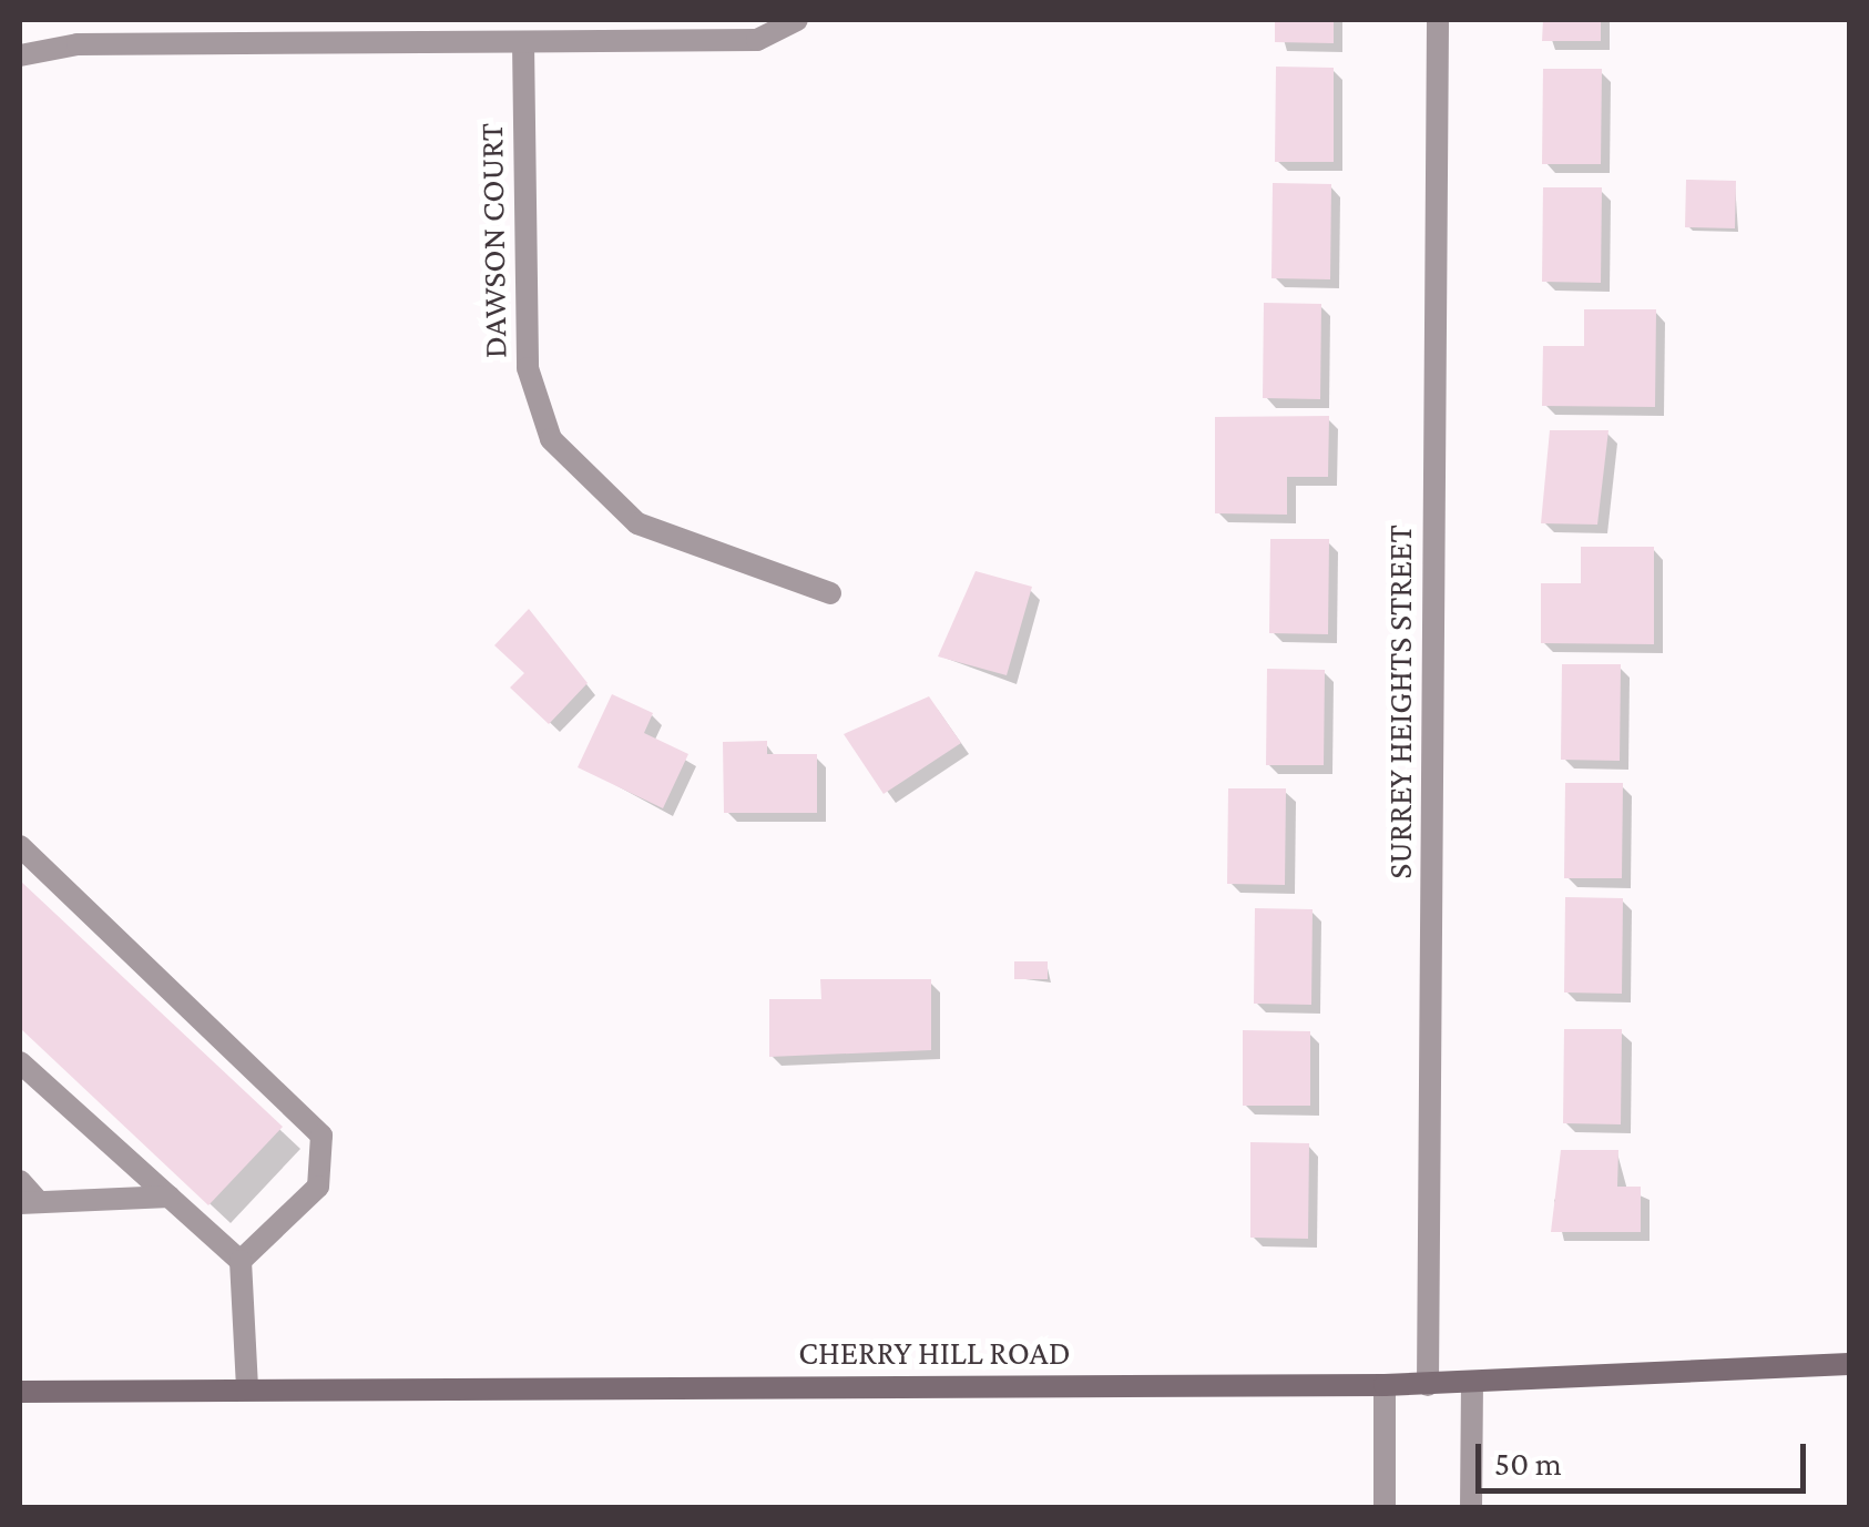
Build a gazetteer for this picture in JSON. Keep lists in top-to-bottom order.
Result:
{
  "streets": {
    "main road": ["CHERRY HILL ROAD"],
    "street": ["DAWSON COURT", "SURREY HEIGHTS STREET"]
  },
  "crossings": [
    ["SURREY HEIGHTS STREET", "CHERRY HILL ROAD"]
  ],
  "scale_bar": "50 m"
}
